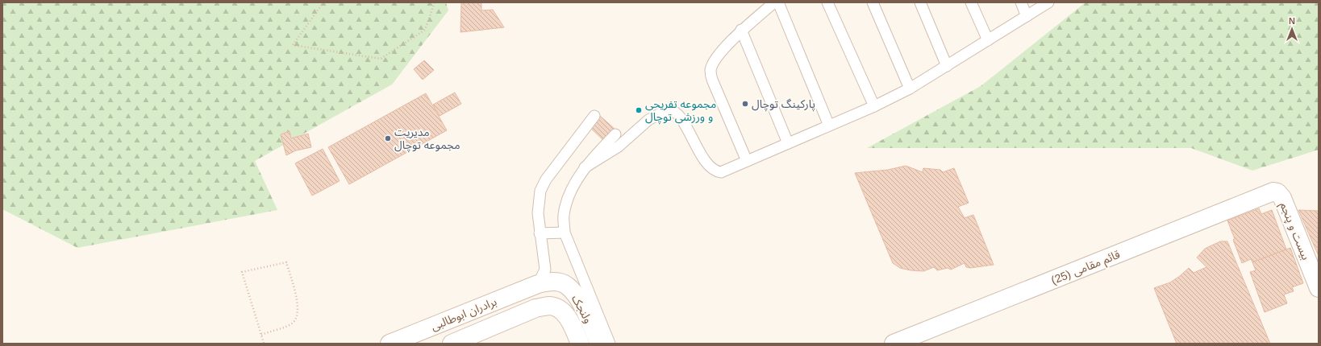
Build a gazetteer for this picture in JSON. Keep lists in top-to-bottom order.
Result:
{
  "streets": {
    "street": [
      "بیست و پنجم",
      "قائم مقامی (25)",
      "ولنجک",
      "برادران ابوطالبی"
    ]
  },
  "crossings": [
    ["بیست و پنجم", "قائم مقامی (25)"],
    ["ولنجک", "برادران ابوطالبی"]
  ],
  "places": ["پارکینگ توچال", "مجموعه تفریحی و ورزشی توچال", "مدیریت مجموعه توچال"],
  "north": "top"
}
